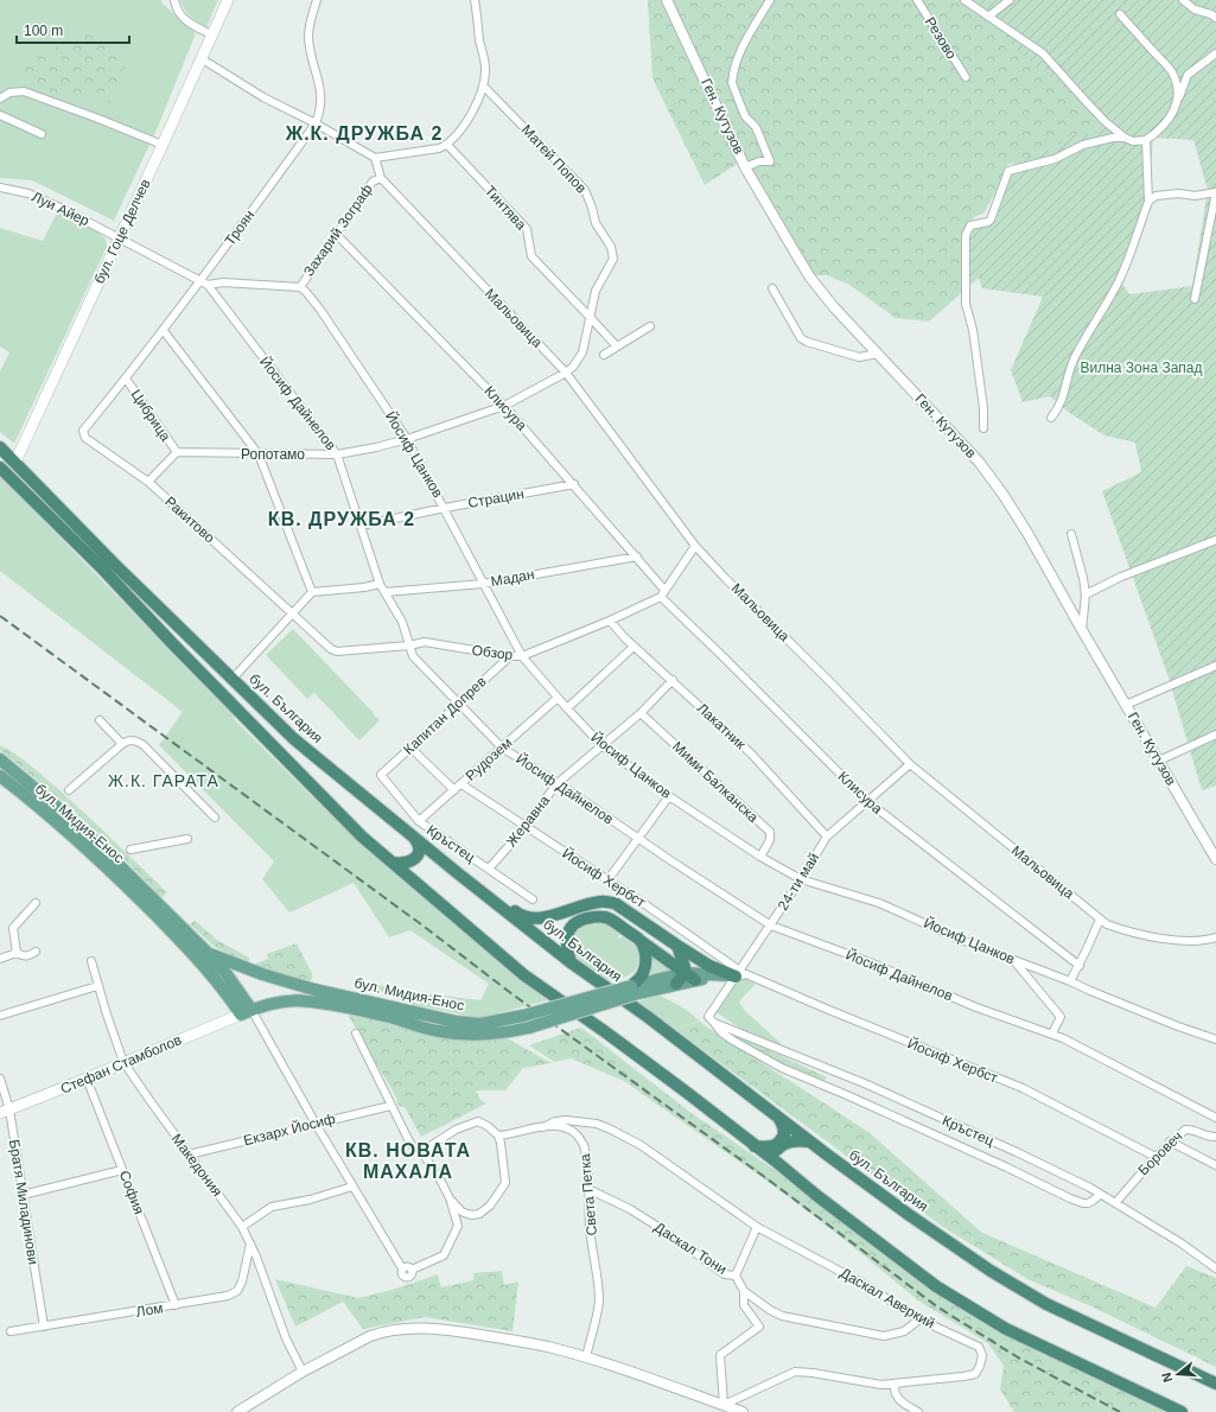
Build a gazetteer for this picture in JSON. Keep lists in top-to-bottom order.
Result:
{
  "streets": {
    "highway": ["бул. България"],
    "main road": ["бул. Гоце Делчев", "бул. Мидия-Енос", "Стефан Стамболов"],
    "street": [
      "Резово",
      "Ген. Кутузов",
      "Матей Попов",
      "Тинтява",
      "Луи Айер",
      "Троян",
      "Захарий Зограф",
      "Мальовица",
      "Йосиф Дайнелов",
      "Клисура",
      "Цибрица",
      "Ропотамо",
      "Йосиф Цанков",
      "Страцин",
      "Ракитово",
      "Мадан",
      "Обзор",
      "Капитан Допрев",
      "Лакатник",
      "Рудозем",
      "Мими Балканска",
      "Жеравна",
      "Кръстец",
      "Йосиф Хербст",
      "24-ти май",
      "Екзарх Йосиф",
      "Боровеч",
      "Македония",
      "София",
      "Света Петка",
      "Братя Миладинови",
      "Даскал Тони",
      "Даскал Аверкий",
      "Лом"
    ]
  },
  "crossings": [
    ["Матей Попов", "Тинтява"],
    ["Матей Попов", "Мальовица"],
    ["Матей Попов", "Ропотамо"],
    ["Луи Айер", "бул. Гоце Делчев"],
    ["Луи Айер", "Йосиф Дайнелов"],
    ["Троян", "Йосиф Дайнелов"],
    ["Троян", "Цибрица"],
    ["Троян", "Ракитово"],
    ["Захарий Зограф", "Мальовица"],
    ["Захарий Зограф", "Клисура"],
    ["Захарий Зограф", "Йосиф Цанков"],
    ["бул. Гоце Делчев", "Йосиф Дайнелов"],
    ["бул. Гоце Делчев", "бул. България"],
    ["Мальовица", "Ропотамо"],
    ["Мальовица", "Обзор"],
    ["Мальовица", "24-ти май"],
    ["Йосиф Дайнелов", "Ропотамо"],
    ["Йосиф Дайнелов", "Страцин"],
    ["Йосиф Дайнелов", "Мадан"],
    ["Йосиф Дайнелов", "Обзор"],
    ["Йосиф Дайнелов", "Капитан Допрев"],
    ["Йосиф Дайнелов", "Рудозем"],
    ["Йосиф Дайнелов", "Жеравна"],
    ["Йосиф Дайнелов", "24-ти май"],
    ["Клисура", "Ропотамо"],
    ["Клисура", "Страцин"],
    ["Клисура", "Мадан"],
    ["Клисура", "Обзор"],
    ["Клисура", "24-ти май"],
    ["Цибрица", "Ропотамо"],
    ["Ропотамо", "Йосиф Цанков"],
    ["Йосиф Цанков", "Страцин"],
    ["Йосиф Цанков", "Мадан"],
    ["Йосиф Цанков", "Обзор"],
    ["Йосиф Цанков", "Рудозем"],
    ["Йосиф Цанков", "Мими Балканска"],
    ["Йосиф Цанков", "Жеравна"],
    ["Йосиф Цанков", "24-ти май"],
    ["Ракитово", "Обзор"],
    ["Обзор", "Капитан Допрев"],
    ["Обзор", "Лакатник"],
    ["Капитан Допрев", "Кръстец"],
    ["Лакатник", "Жеравна"],
    ["Лакатник", "24-ти май"],
    ["Рудозем", "Кръстец"],
    ["Рудозем", "Йосиф Хербст"],
    ["Мими Балканска", "Жеравна"],
    ["Жеравна", "Кръстец"],
    ["Жеравна", "Йосиф Хербст"],
    ["бул. Мидия-Енос", "Йосиф Хербст"],
    ["бул. Мидия-Енос", "24-ти май"],
    ["бул. Мидия-Енос", "Стефан Стамболов"],
    ["бул. Мидия-Енос", "Екзарх Йосиф"],
    ["Кръстец", "24-ти май"],
    ["Кръстец", "Боровеч"],
    ["Йосиф Хербст", "24-ти май"],
    ["Йосиф Хербст", "Боровеч"],
    ["Стефан Стамболов", "Македония"],
    ["Стефан Стамболов", "София"],
    ["Стефан Стамболов", "Братя Миладинови"],
    ["Екзарх Йосиф", "Македония"],
    ["Македония", "Лом"],
    ["София", "Лом"],
    ["Света Петка", "Даскал Тони"],
    ["Света Петка", "Даскал Аверкий"],
    ["Братя Миладинови", "Лом"],
    ["Даскал Тони", "Даскал Аверкий"]
  ],
  "districts": [
    "Ж.К. ДРУЖБА 2",
    "КВ. ДРУЖБА 2",
    "Ж.К. ГАРАТА",
    "КВ. НОВАТА МАХАЛА"
  ],
  "parks": ["Вилна Зона Запад"],
  "scale_bar": "100 m",
  "north": "left"
}
